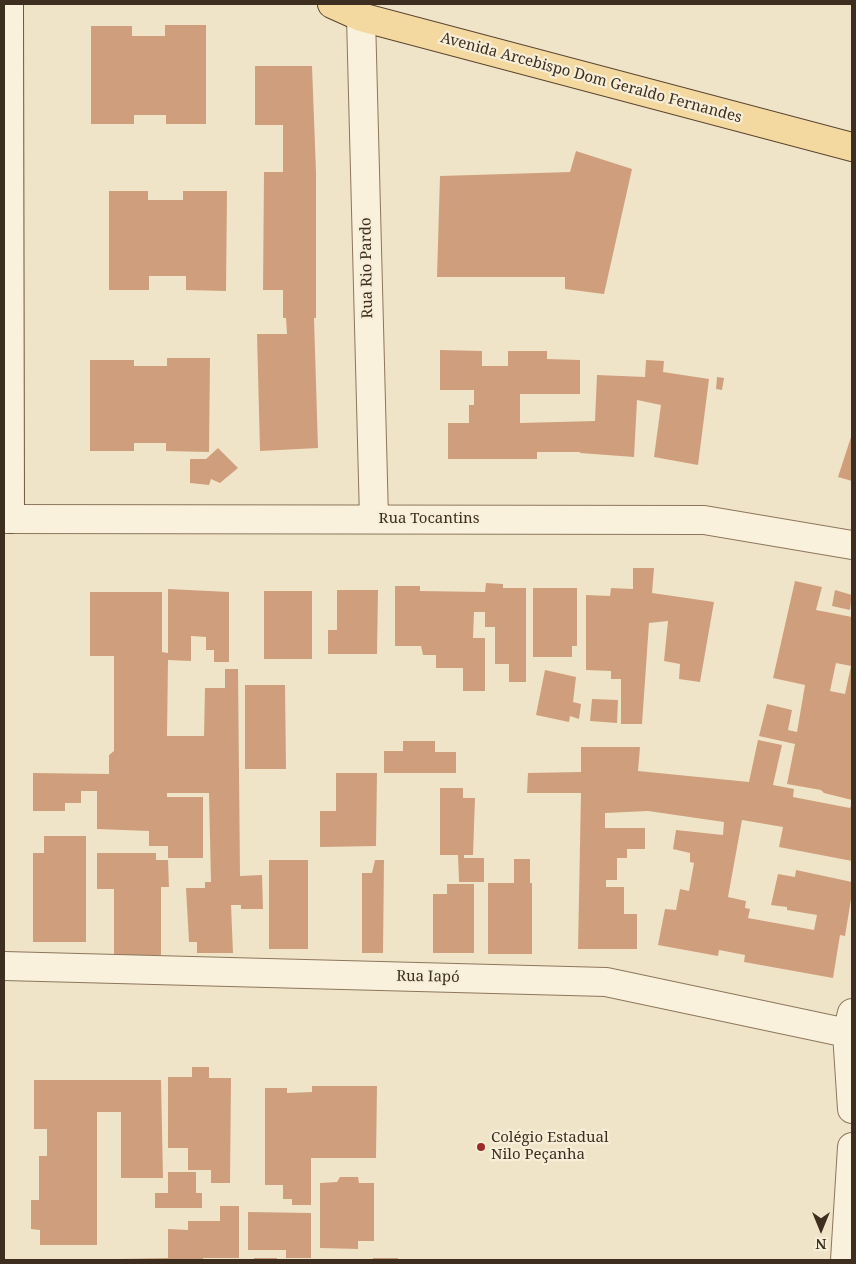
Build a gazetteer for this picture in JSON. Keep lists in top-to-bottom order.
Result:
{
  "streets": {
    "main road": ["Avenida Arcebispo Dom Geraldo Fernandes"],
    "street": ["Rua Rio Pardo", "Rua Tocantins", "Rua Iapó"]
  },
  "crossings": [
    ["Avenida Arcebispo Dom Geraldo Fernandes", "Rua Rio Pardo"],
    ["Rua Rio Pardo", "Rua Tocantins"]
  ],
  "places": ["Colégio Estadual Nilo Peçanha"],
  "north": "bottom"
}
